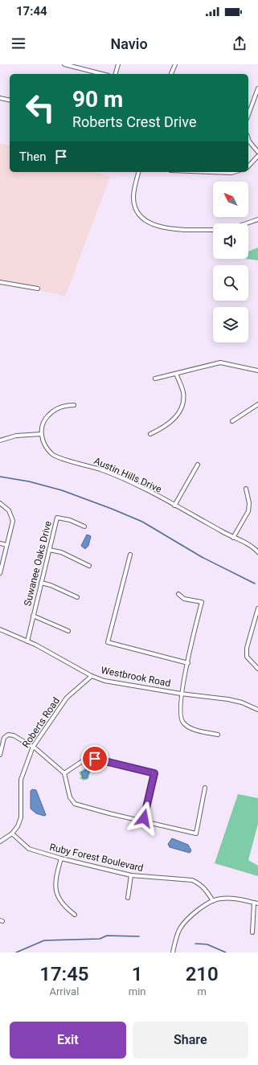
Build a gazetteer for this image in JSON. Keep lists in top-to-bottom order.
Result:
{
  "streets": {
    "street": [
      "Austin Hills Drive",
      "Suwanee Oaks Drive",
      "Westbrook Road",
      "Roberts Road",
      "Ruby Forest Boulevard"
    ]
  },
  "crossings": [
    ["Suwanee Oaks Drive", "Westbrook Road"],
    ["Westbrook Road", "Roberts Road"],
    ["Roberts Road", "Ruby Forest Boulevard"]
  ],
  "north": "top left",
  "page": {
    "status": "17:44",
    "header": "Navio",
    "turn": ["90 m", "Roberts Crest Drive"],
    "then": "Then",
    "eta": [
      "17:45",
      "Arrival",
      "1",
      "min",
      "210",
      "m"
    ],
    "buttons": ["Exit", "Share"]
  }
}
